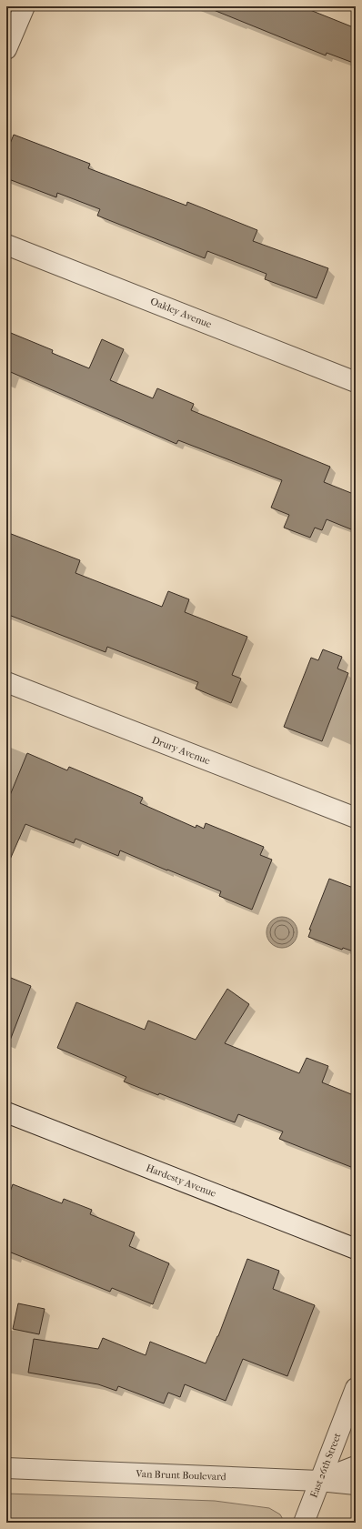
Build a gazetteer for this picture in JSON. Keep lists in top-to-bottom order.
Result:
{
  "streets": {
    "street": [
      "Oakley Avenue",
      "Drury Avenue",
      "Hardesty Avenue",
      "East 26th Street",
      "Van Brunt Boulevard"
    ]
  },
  "crossings": [
    ["East 26th Street", "Van Brunt Boulevard"]
  ]
}
